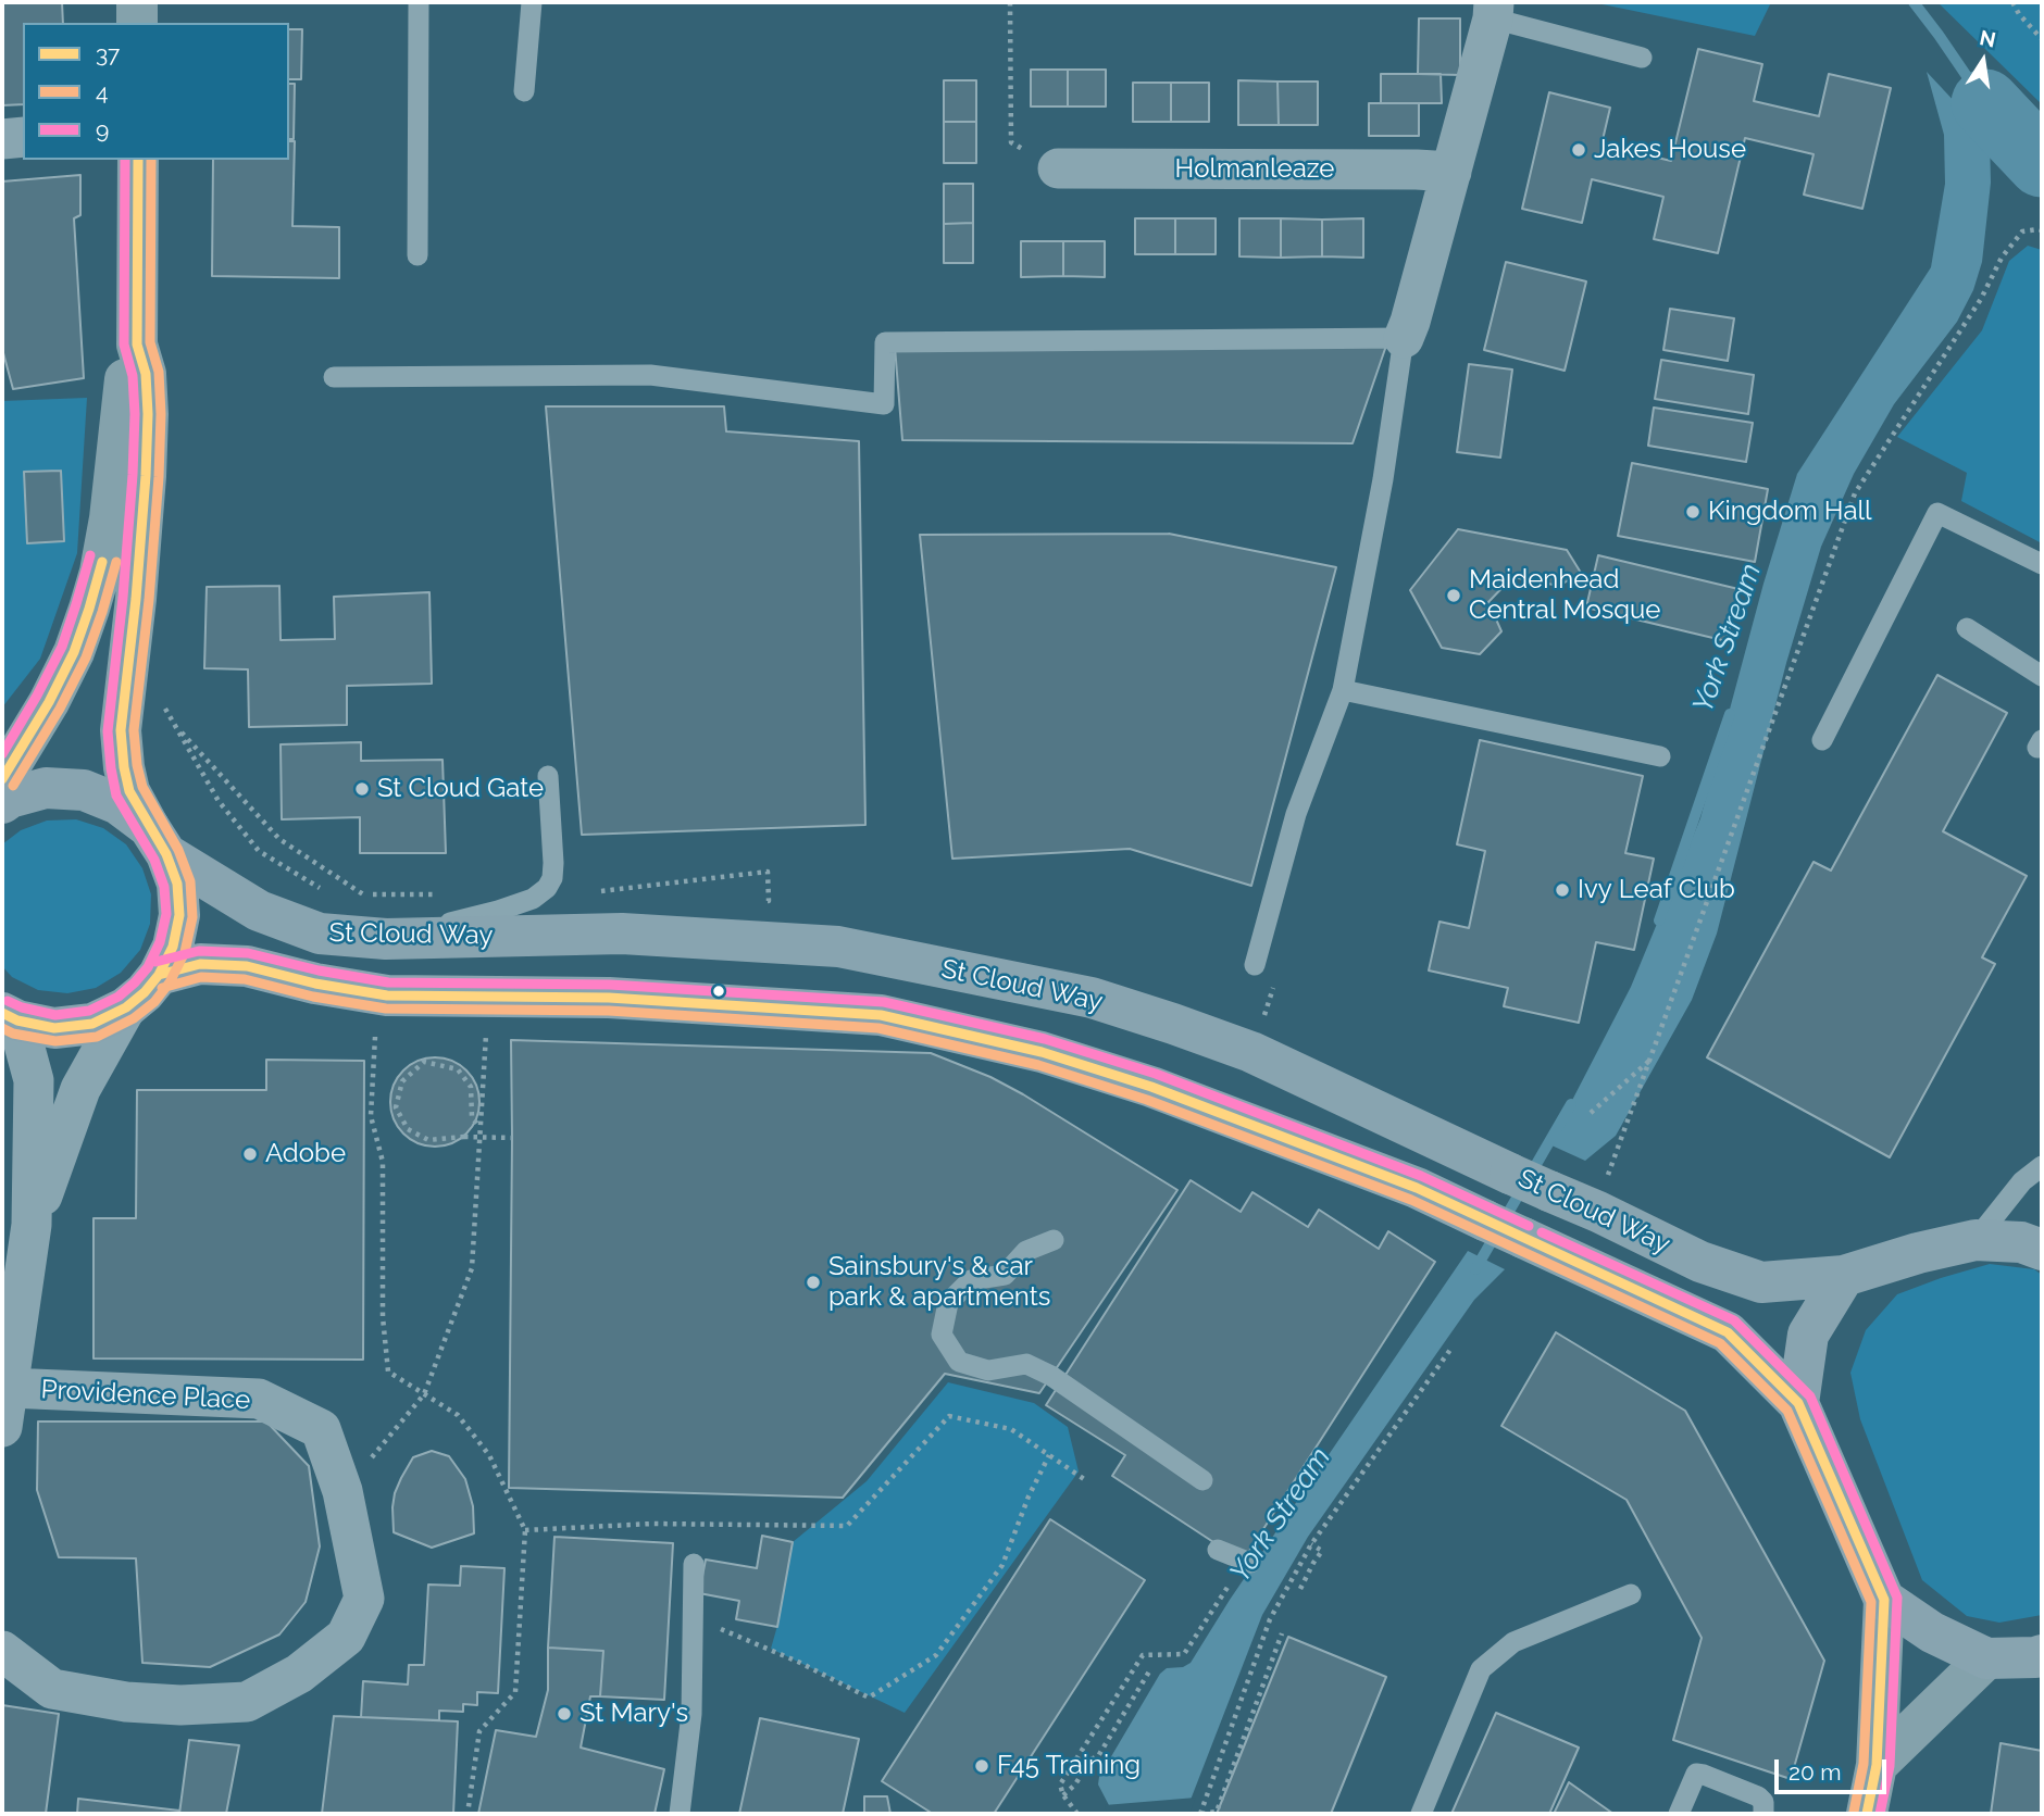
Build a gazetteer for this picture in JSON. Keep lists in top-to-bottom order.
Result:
{
  "streets": {
    "main road": ["St Cloud Way"],
    "street": ["Holmanleaze", "Providence Place"]
  },
  "water": ["York Stream"],
  "places": [
    "Jakes House",
    "Kingdom Hall",
    "Maidenhead Central Mosque",
    "St Cloud Gate",
    "Ivy Leaf Club",
    "Adobe",
    "Sainsbury's & car park & apartments",
    "St Mary's",
    "F45 Training"
  ],
  "lines": ["transit line 37", "transit line 4", "transit line 9"],
  "legend": ["37", "4", "9"],
  "scale_bar": "20 m",
  "north": "top"
}
